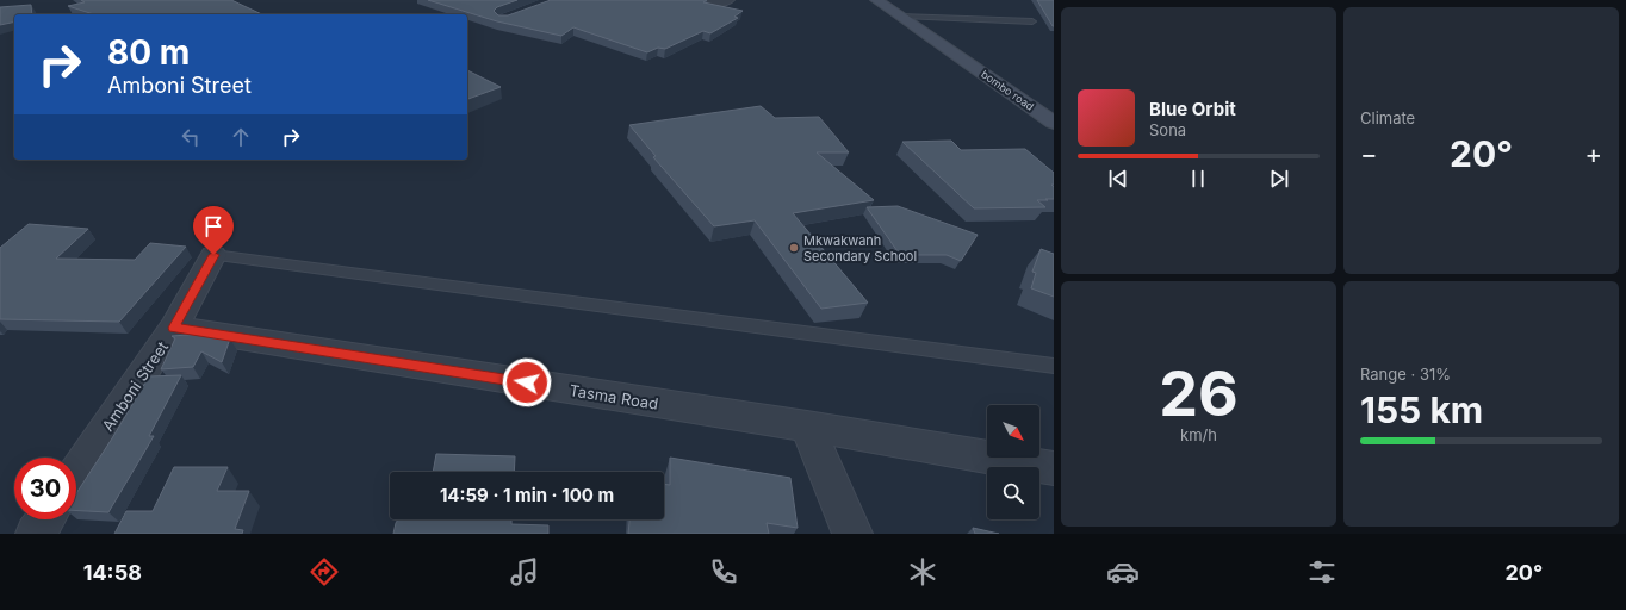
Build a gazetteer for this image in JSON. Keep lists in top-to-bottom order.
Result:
{
  "streets": {
    "street": ["bombo road", "Amboni Street", "Tasma Road"]
  },
  "crossings": [
    ["Amboni Street", "Tasma Road"]
  ],
  "places": ["Mkwakwanh Secondary School"],
  "north": "bottom right",
  "page": {
    "tile": [
      "Climate",
      ["26", "km/h"],
      ["Range · 31%", "155 km"]
    ],
    "turn": ["80 m", "Amboni Street"],
    "song": ["Blue Orbit", "Sona"],
    "heat": ["−", "20°", "+"],
    "limit": "30",
    "trip": "14:59 · 1 min · 100 m",
    "tabs": ["14:58", "20°"]
  }
}
